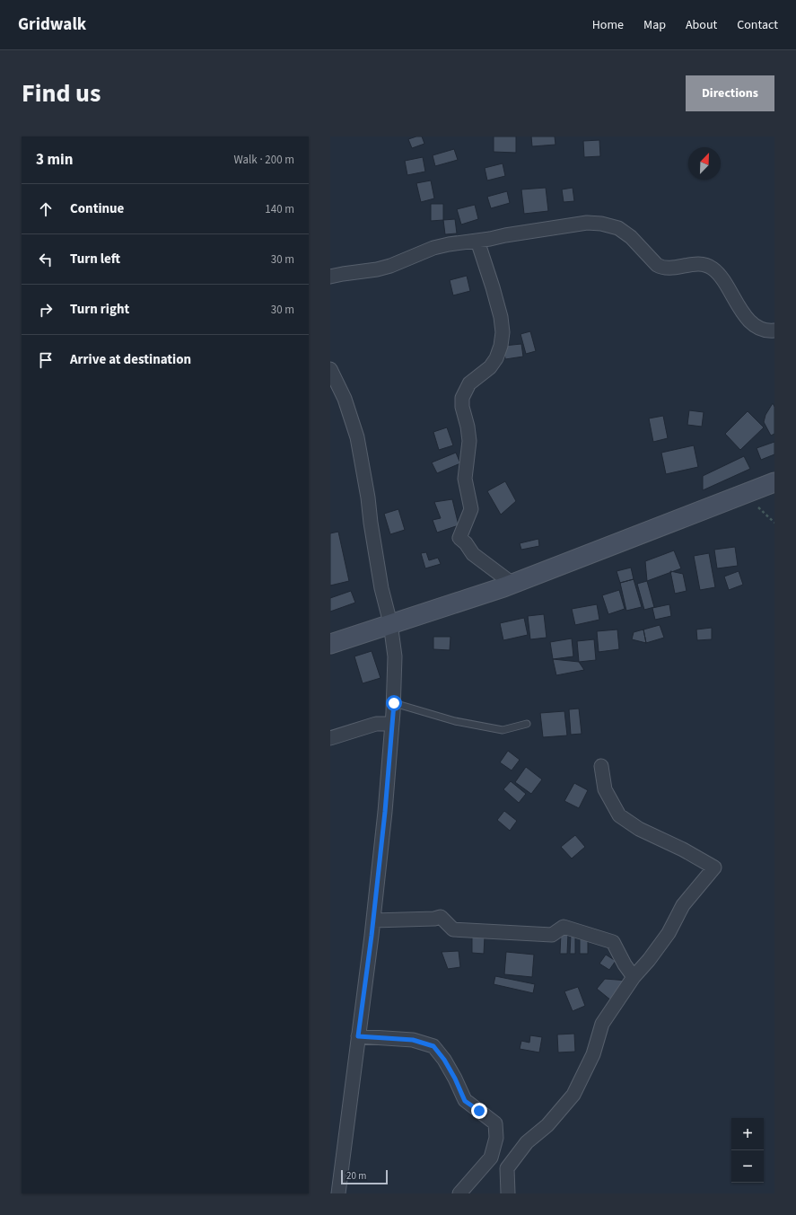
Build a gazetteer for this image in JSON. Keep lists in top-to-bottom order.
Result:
{
  "scale_bar": "20 m",
  "north": "top right",
  "page": {
    "header": "Gridwalk",
    "nav": [
      "Home",
      "Map",
      "About",
      "Contact"
    ],
    "title": "Find us",
    "buttons": "Directions",
    "heading": ["3 min", "Walk · 200 m"],
    "list": [
      ["Continue", "140 m"],
      ["Turn left", "30 m"],
      ["Turn right", "30 m"],
      "Arrive at destination"
    ],
    "map_buttons": ["+", "−"],
    "scale": "20 m"
  }
}
